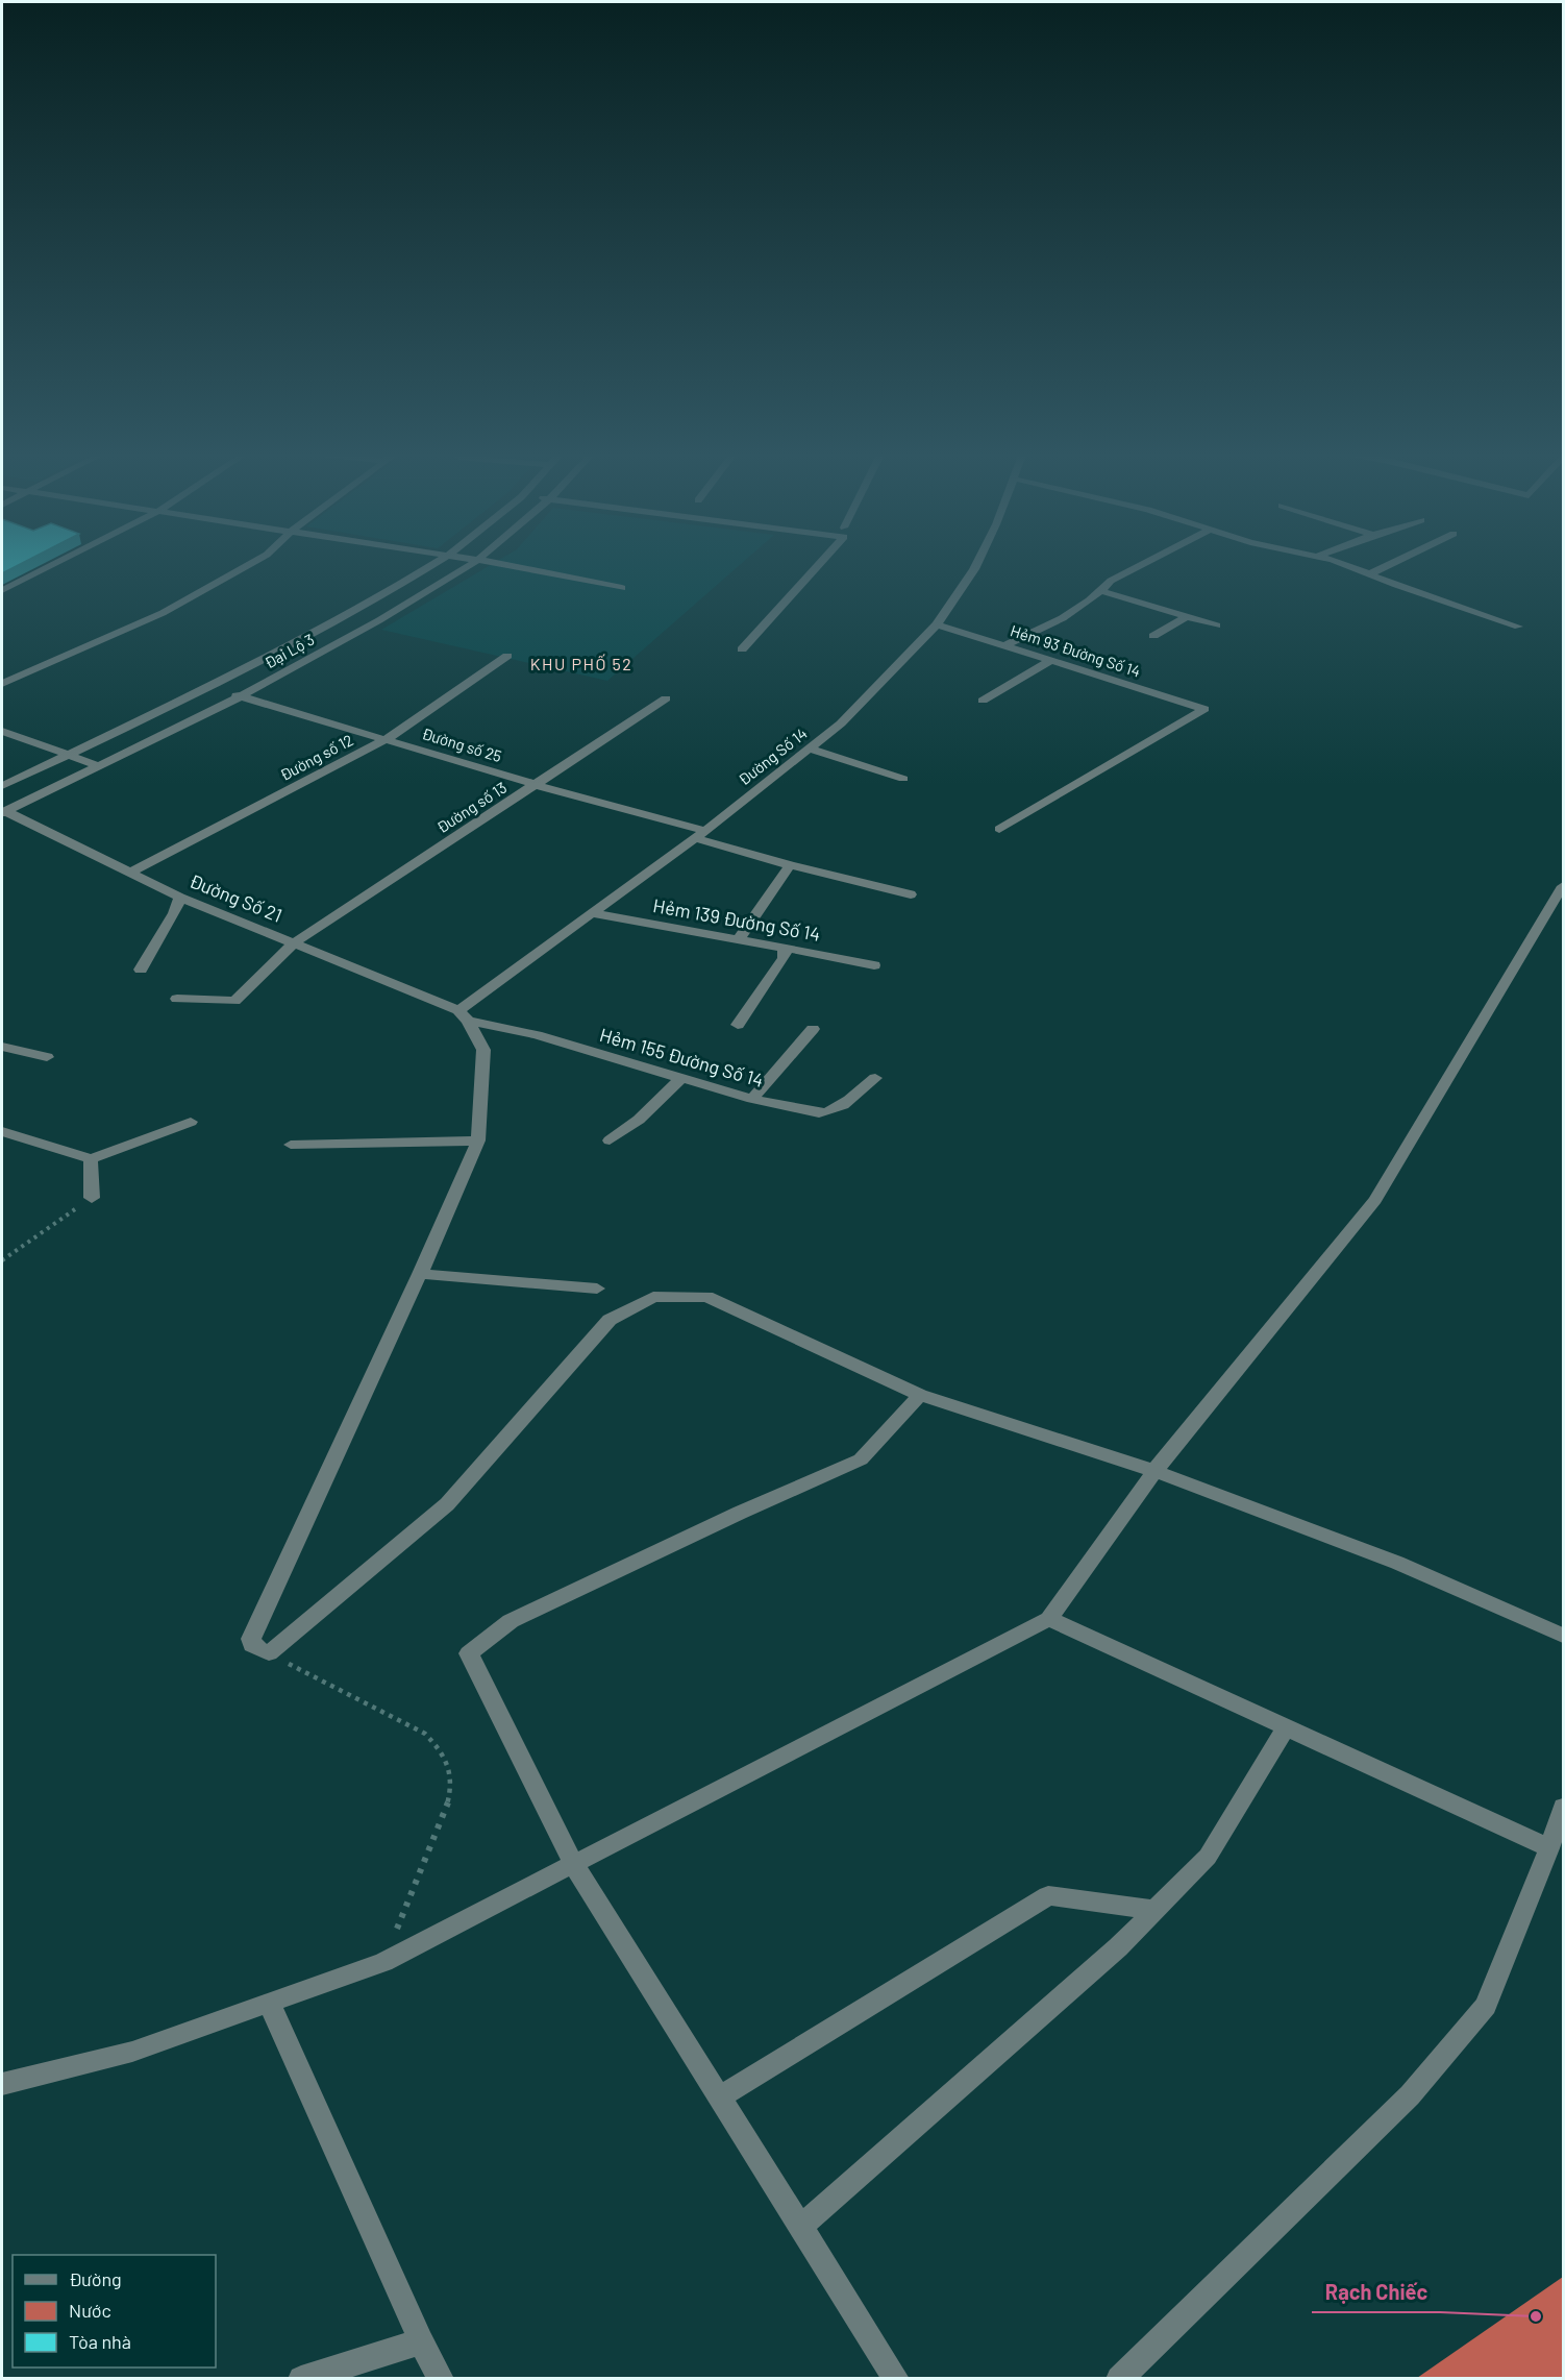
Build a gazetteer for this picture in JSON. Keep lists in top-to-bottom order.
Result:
{
  "streets": {
    "street": [
      "Đại Lộ 3",
      "Hẻm 93 Đường Số 14",
      "Đường số 25",
      "Đường Số 14",
      "Đường số 12",
      "Đường số 13",
      "Đường Số 21",
      "Hẻm 139 Đường Số 14",
      "Hẻm 155 Đường Số 14"
    ]
  },
  "crossings": [
    ["Đại Lộ 3", "Đường số 25"],
    ["Đại Lộ 3", "Đường Số 21"],
    ["Hẻm 93 Đường Số 14", "Đường Số 14"],
    ["Đường số 25", "Đường Số 14"],
    ["Đường số 25", "Đường số 12"],
    ["Đường số 25", "Đường số 13"],
    ["Đường Số 14", "Đường Số 21"],
    ["Đường Số 14", "Hẻm 139 Đường Số 14"],
    ["Đường Số 14", "Hẻm 155 Đường Số 14"],
    ["Đường số 12", "Đường Số 21"],
    ["Đường số 13", "Đường Số 21"],
    ["Đường Số 21", "Hẻm 155 Đường Số 14"]
  ],
  "districts": ["KHU PHỐ 52"],
  "places": ["Rạch Chiếc"],
  "legend": ["Đường", "Nước", "Tòa nhà"]
}
